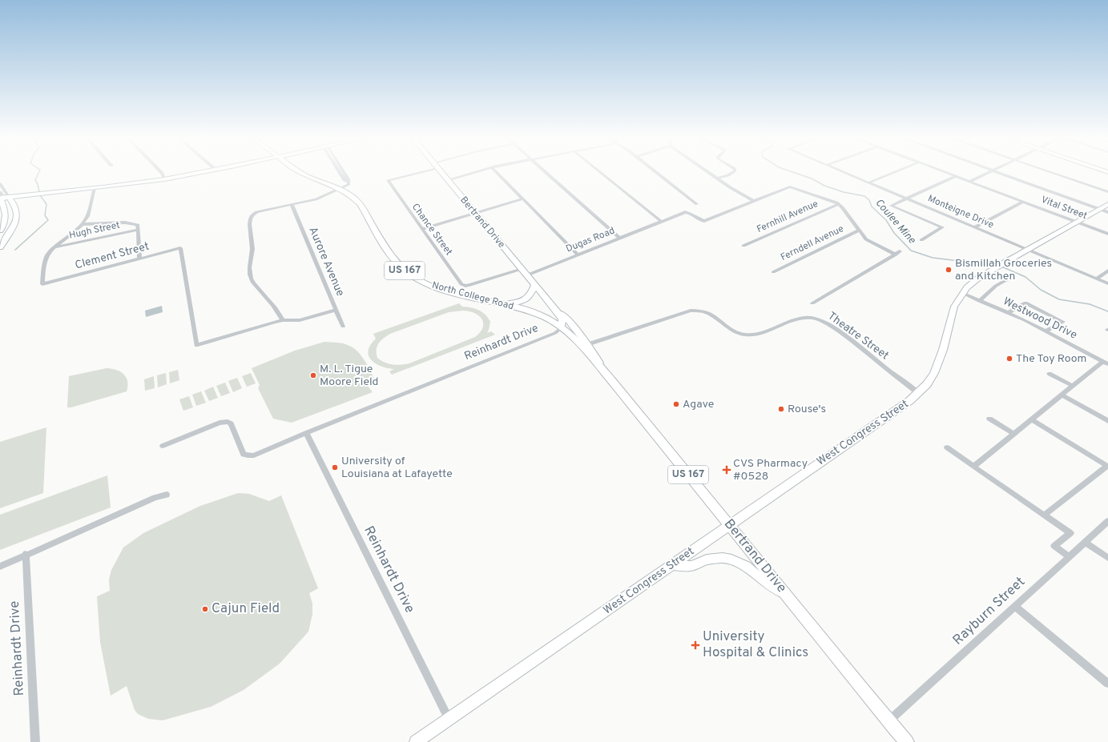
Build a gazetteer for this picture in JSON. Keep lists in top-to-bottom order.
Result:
{
  "streets": {
    "main road": [
      "Bertrand Drive",
      "US 167",
      "North College Road",
      "West Congress Street"
    ],
    "street": [
      "Vital Street",
      "Monteigne Drive",
      "Fernhill Avenue",
      "Chance Street",
      "Hugh Street",
      "Dugas Road",
      "Ferndell Avenue",
      "Clement Street",
      "Aurore Avenue",
      "Westwood Drive",
      "Theatre Street",
      "Reinhardt Drive",
      "Rayburn Street"
    ]
  },
  "crossings": [
    ["Vital Street", "West Congress Street"],
    ["Monteigne Drive", "West Congress Street"],
    ["Bertrand Drive", "Chance Street"],
    ["Bertrand Drive", "Dugas Road"],
    ["Bertrand Drive", "North College Road"],
    ["Bertrand Drive", "Theatre Street"],
    ["Bertrand Drive", "Reinhardt Drive"],
    ["Bertrand Drive", "West Congress Street"],
    ["Bertrand Drive", "Rayburn Street"],
    ["Hugh Street", "Clement Street"],
    ["North College Road", "Reinhardt Drive"],
    ["Westwood Drive", "West Congress Street"],
    ["Theatre Street", "West Congress Street"],
    ["Reinhardt Drive", "West Congress Street"]
  ],
  "water": ["Coulee Mine"],
  "places": {
    "other": [
      "Bismillah Groceries and Kitchen",
      "The Toy Room",
      "M. L. Tigue Moore Field",
      "Agave",
      "Rouse's",
      "University of Louisiana at Lafayette",
      "Cajun Field"
    ],
    "health": ["CVS Pharmacy #0528", "University Hospital & Clinics"]
  }
}
